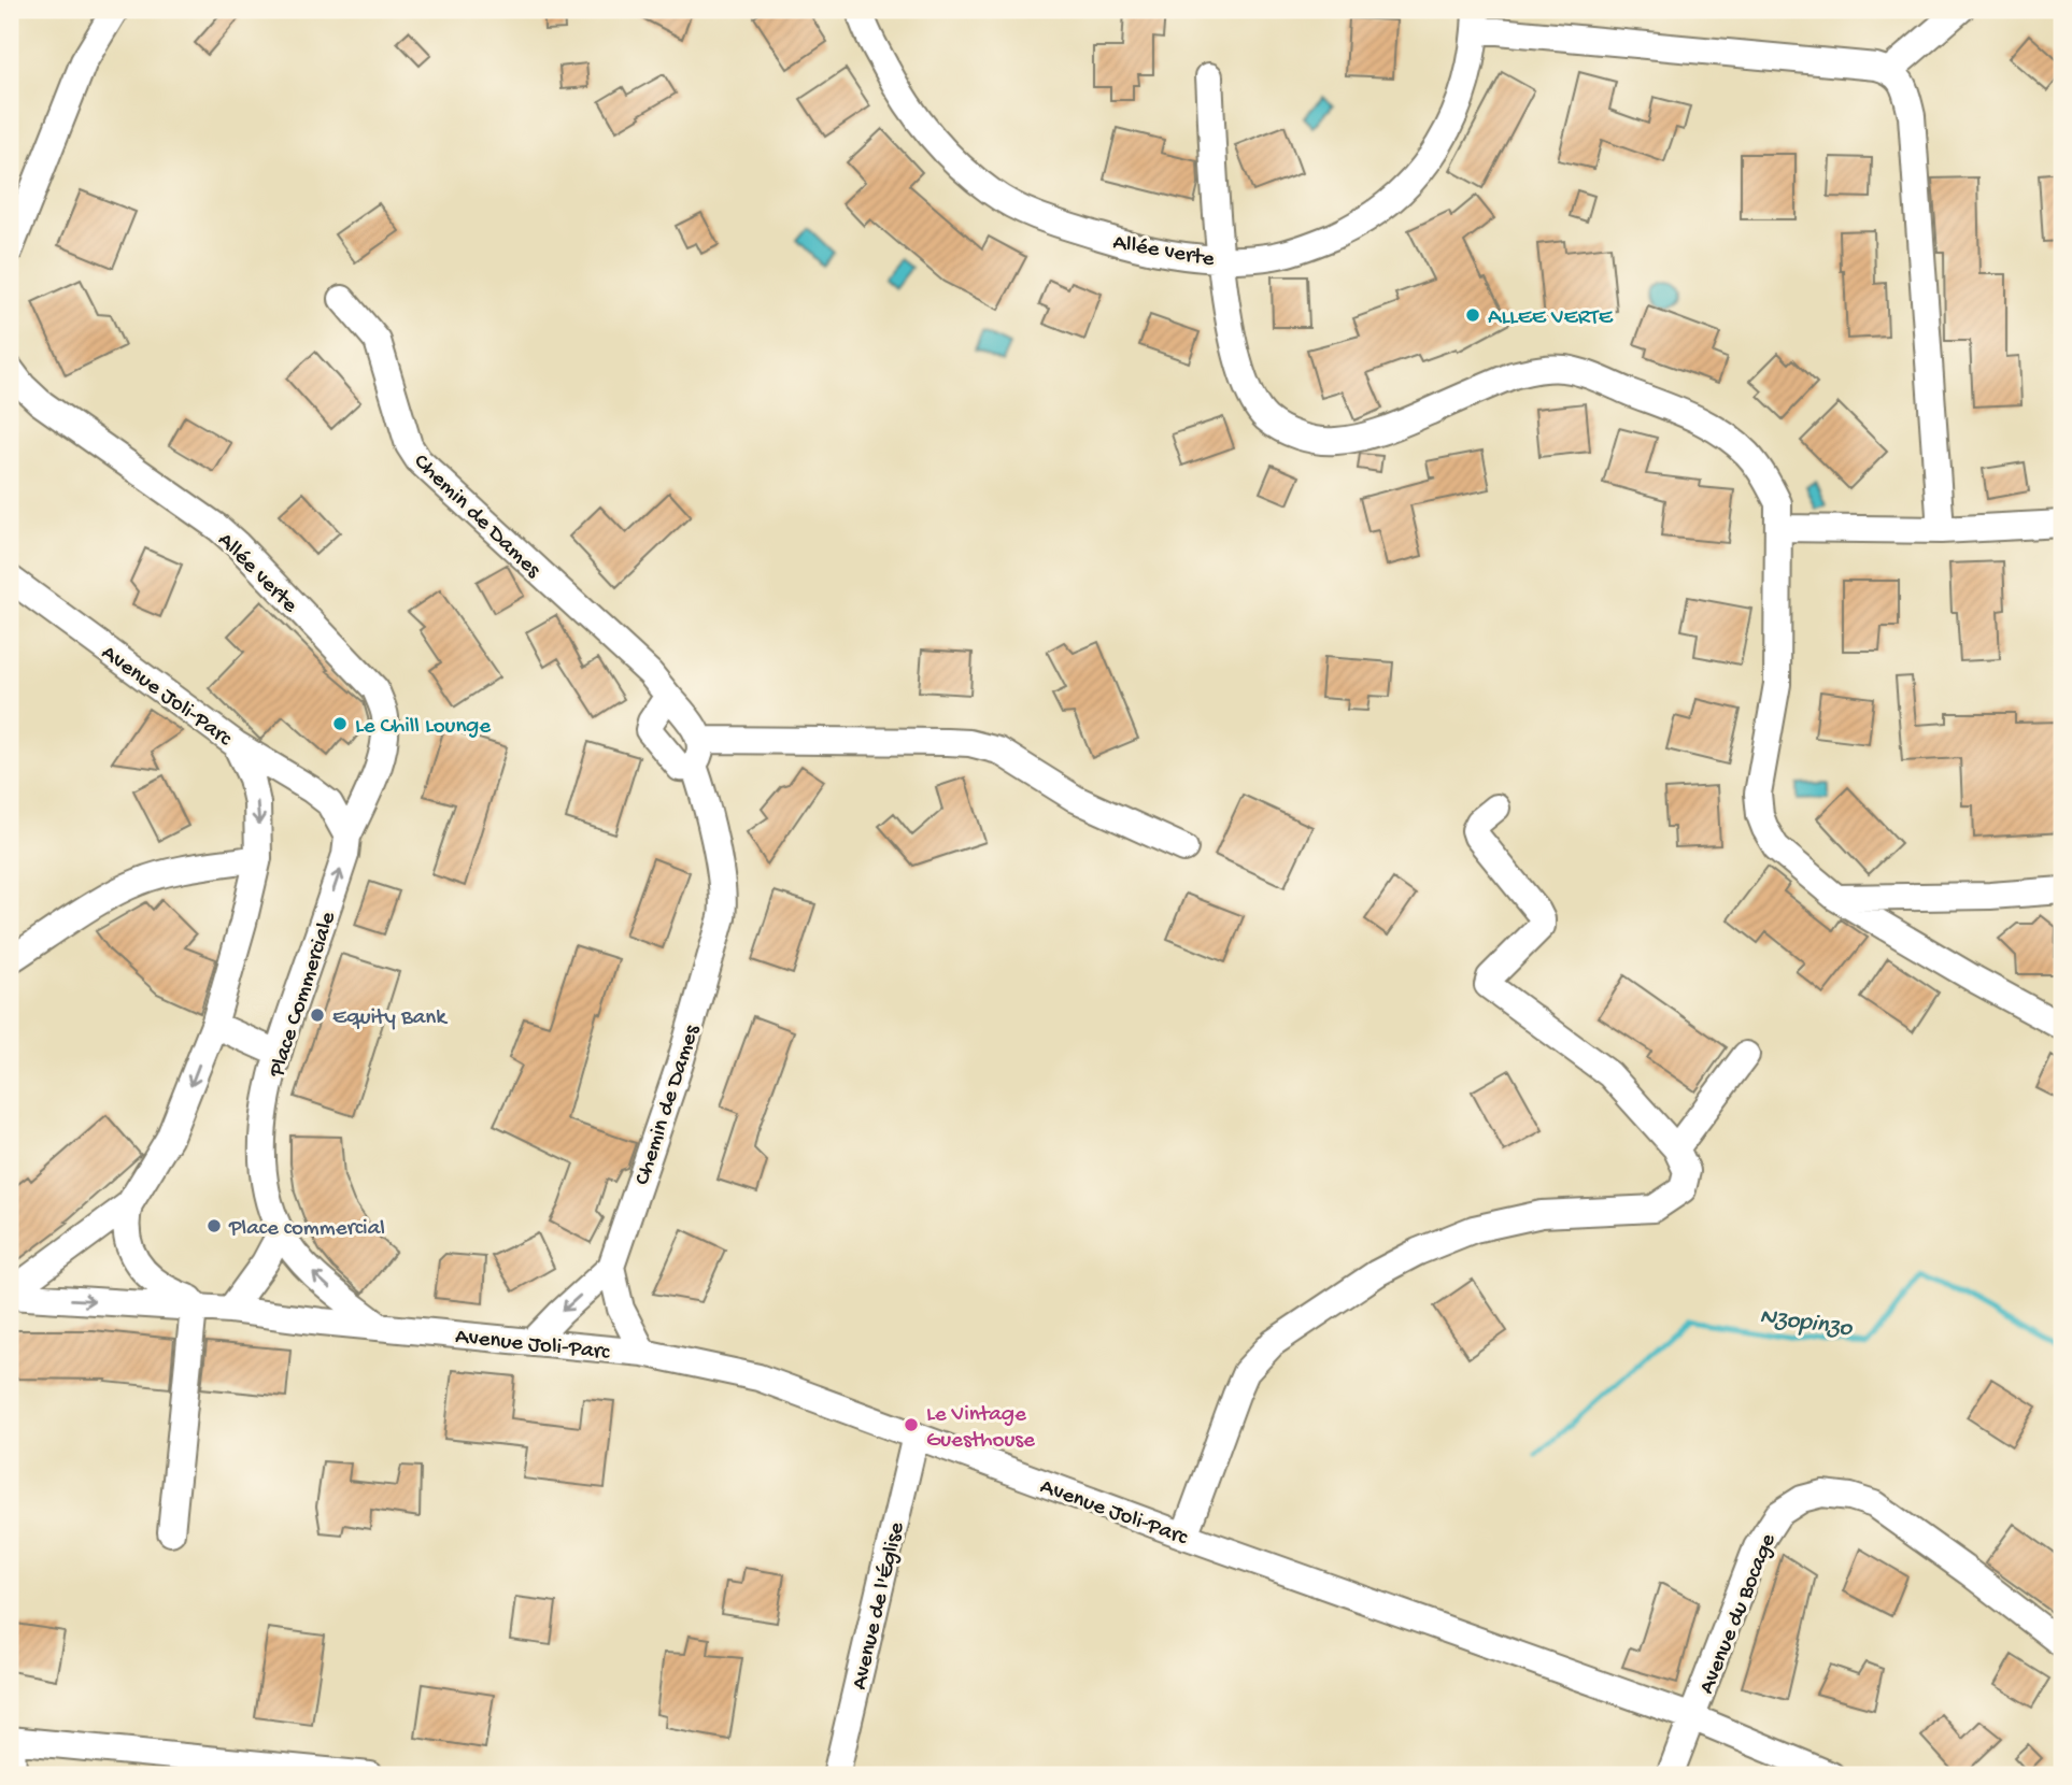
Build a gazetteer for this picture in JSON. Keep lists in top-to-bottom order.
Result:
{
  "streets": {
    "street": [
      "Allée verte",
      "Chemin de Dames",
      "Avenue Joli-Parc",
      "Place Commerciale",
      "Avenue de l'Église",
      "Avenue du Bocage"
    ]
  },
  "crossings": [
    ["Allée verte", "Avenue Joli-Parc"],
    ["Allée verte", "Place Commerciale"],
    ["Avenue Joli-Parc", "Place Commerciale"],
    ["Avenue Joli-Parc", "Avenue de l'Église"],
    ["Avenue Joli-Parc", "Avenue du Bocage"]
  ],
  "water": ["Nzopinzo"],
  "places": [
    "ALLEE VERTE",
    "Le Chill Lounge",
    "Equity Bank",
    "Place commercial",
    "Le Vintage Guesthouse"
  ]
}
